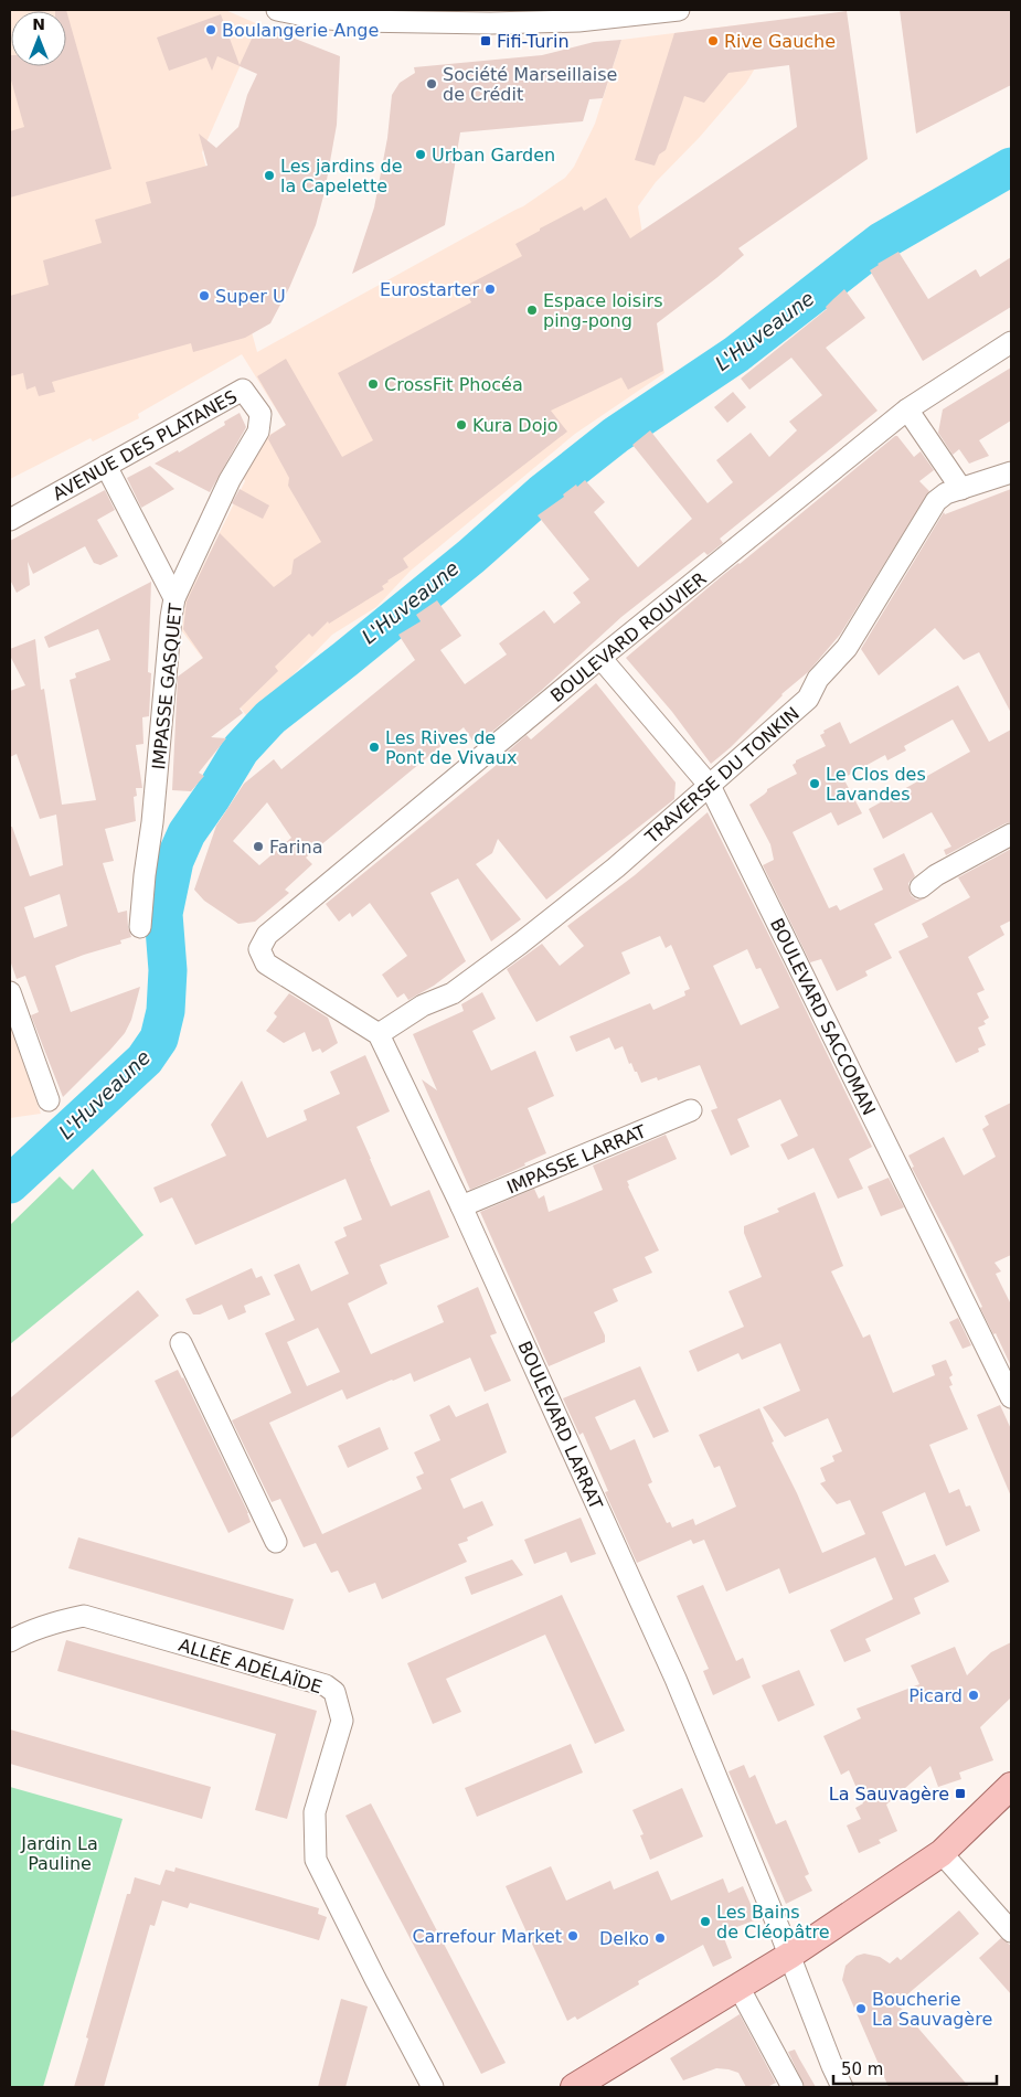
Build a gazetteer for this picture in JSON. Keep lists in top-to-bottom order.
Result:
{
  "streets": {
    "street": [
      "AVENUE DES PLATANES",
      "BOULEVARD ROUVIER",
      "IMPASSE GASQUET",
      "TRAVERSE DU TONKIN",
      "BOULEVARD SACCOMAN",
      "IMPASSE LARRAT",
      "BOULEVARD LARRAT",
      "ALLÉE ADÉLAÏDE"
    ]
  },
  "crossings": [
    ["AVENUE DES PLATANES", "IMPASSE GASQUET"],
    ["BOULEVARD ROUVIER", "TRAVERSE DU TONKIN"],
    ["BOULEVARD ROUVIER", "BOULEVARD SACCOMAN"],
    ["BOULEVARD ROUVIER", "BOULEVARD LARRAT"],
    ["TRAVERSE DU TONKIN", "BOULEVARD SACCOMAN"],
    ["TRAVERSE DU TONKIN", "BOULEVARD LARRAT"],
    ["IMPASSE LARRAT", "BOULEVARD LARRAT"]
  ],
  "water": ["L'Huveaune"],
  "parks": ["Jardin La Pauline"],
  "places": {
    "other": [
      "Boulangerie Ange",
      "Rive Gauche",
      "Société Marseillaise de Crédit",
      "Urban Garden",
      "Les jardins de la Capelette",
      "Eurostarter",
      "Super U",
      "Espace loisirs ping-pong",
      "CrossFit Phocéa",
      "Kura Dojo",
      "Les Rives de Pont de Vivaux",
      "Le Clos des Lavandes",
      "Farina",
      "Picard",
      "Les Bains de Cléopâtre",
      "Carrefour Market",
      "Delko",
      "Boucherie La Sauvagère"
    ],
    "transit": ["Fifi-Turin", "La Sauvagère"]
  },
  "scale_bar": "50 m",
  "north": "top"
}
